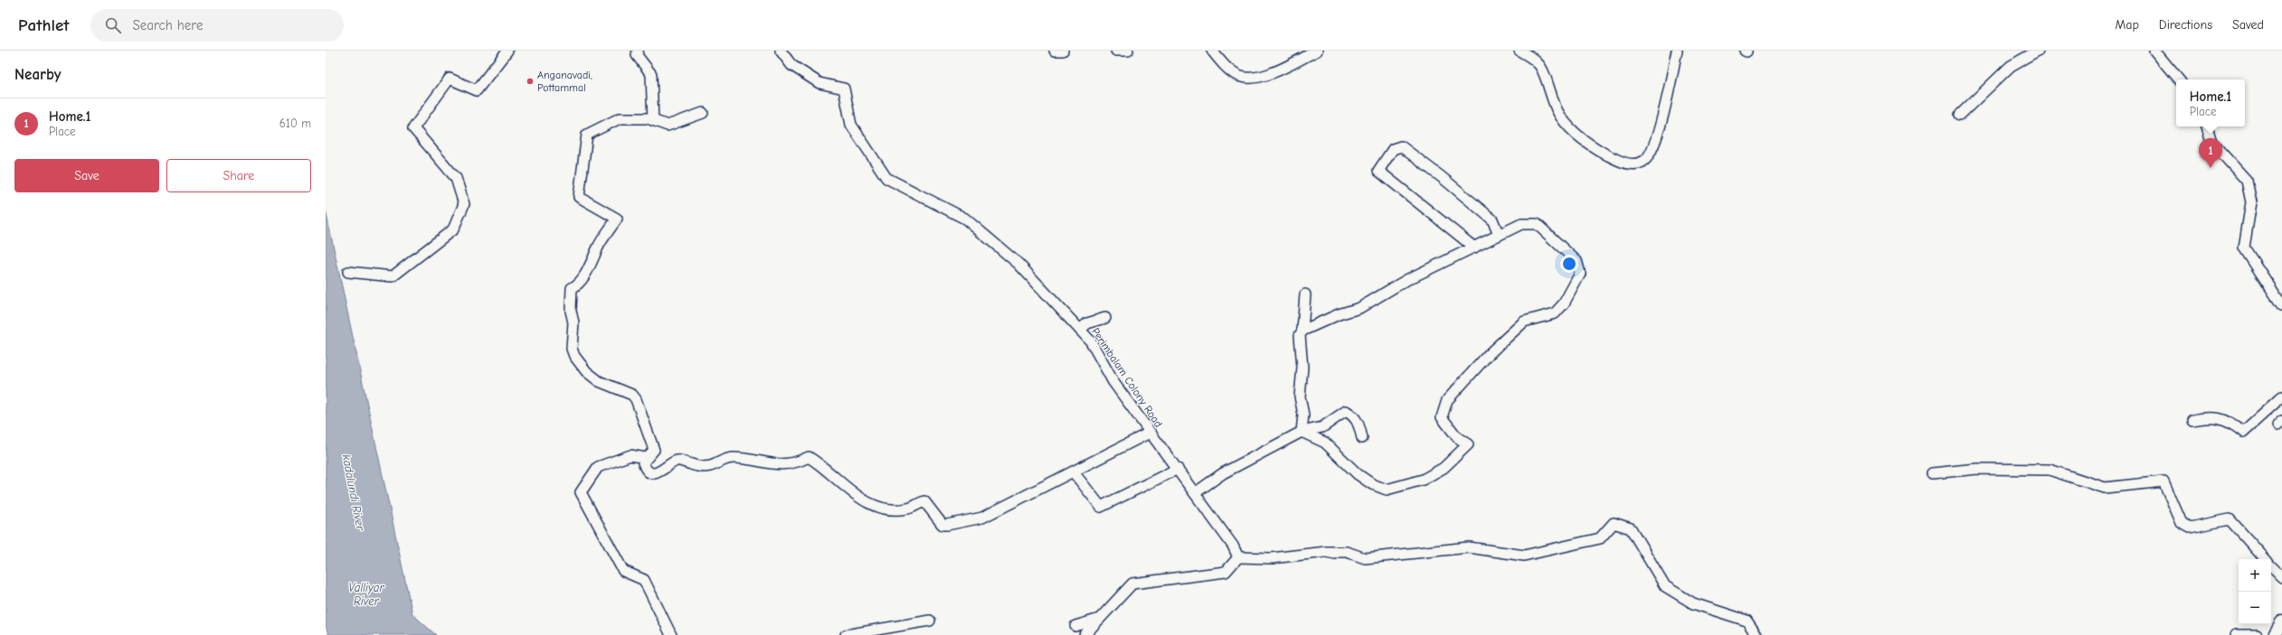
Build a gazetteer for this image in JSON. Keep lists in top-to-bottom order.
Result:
{
  "streets": {
    "street": ["Perimbalam Colony Road"]
  },
  "water": ["kadalundi River", "Valliyar River"],
  "places": ["Anganavadi, Pottammal"],
  "page": {
    "header": "Pathlet",
    "search": "Search here",
    "nav": ["Map", "Directions", "Saved"],
    "heading": "Nearby",
    "popup": ["Home.1", "Place"],
    "list": [
      {
        "mark": "1",
        "name": "Home.1",
        "note": "Place",
        "value": "610 m"
      }
    ],
    "pins": "1",
    "buttons": ["Save", "Share"],
    "map_buttons": ["+", "−"]
  }
}
